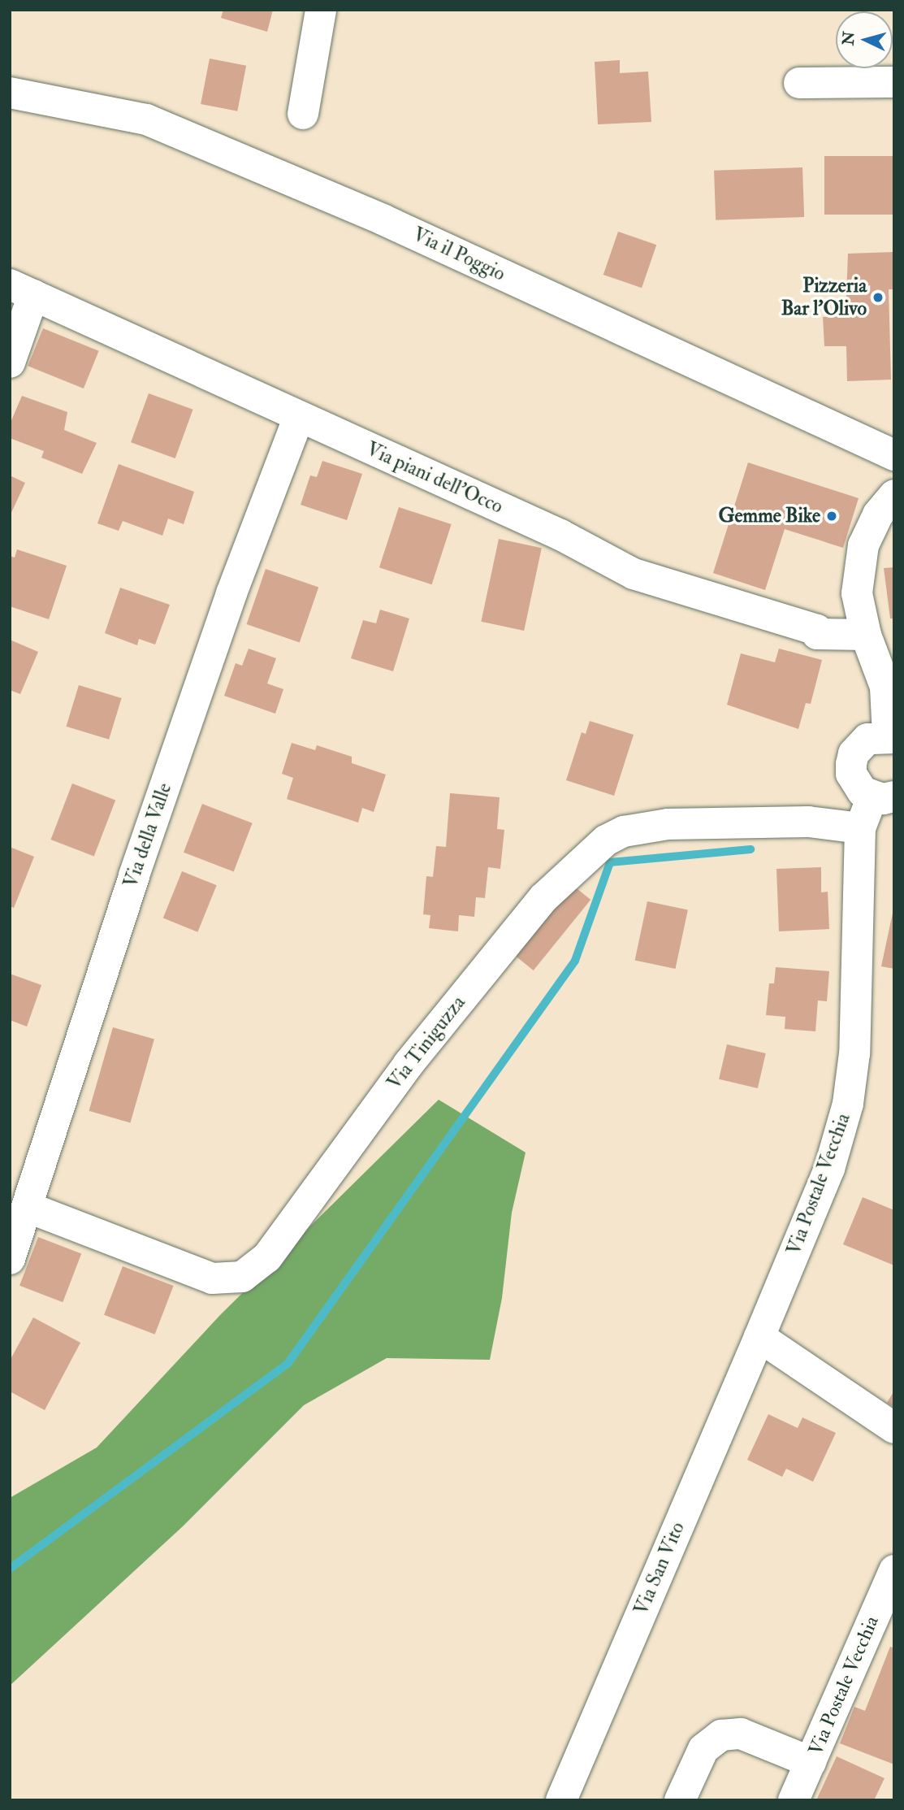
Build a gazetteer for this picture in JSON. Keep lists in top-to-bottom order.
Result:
{
  "streets": {
    "street": [
      "Via il Poggio",
      "Via piani dell'Occo",
      "Via della Valle",
      "Via Tiniguzza",
      "Via Postale Vecchia",
      "Via San Vito"
    ]
  },
  "crossings": [
    ["Via piani dell'Occo", "Via della Valle"],
    ["Via della Valle", "Via Tiniguzza"],
    ["Via Tiniguzza", "Via Postale Vecchia"],
    ["Via Postale Vecchia", "Via San Vito"]
  ],
  "places": ["Pizzeria Bar l'Olivo", "Gemme Bike"],
  "north": "left"
}
